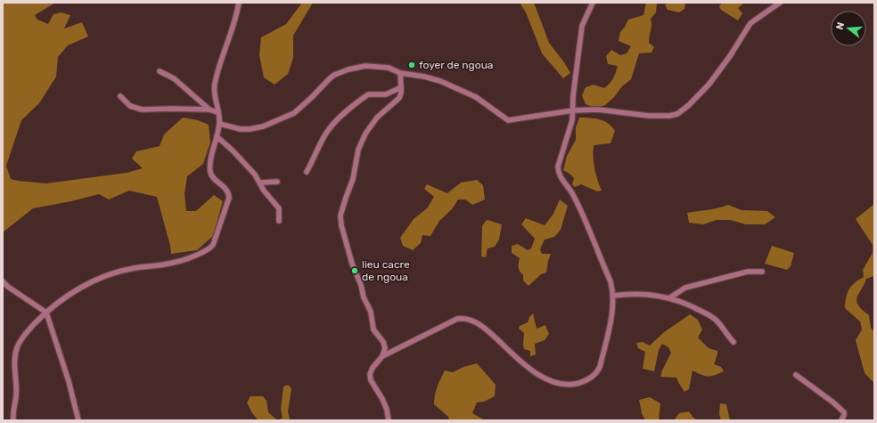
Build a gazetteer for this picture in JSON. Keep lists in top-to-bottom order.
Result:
{
  "places": ["foyer de ngoua", "lieu cacre de ngoua"],
  "north": "left"
}
